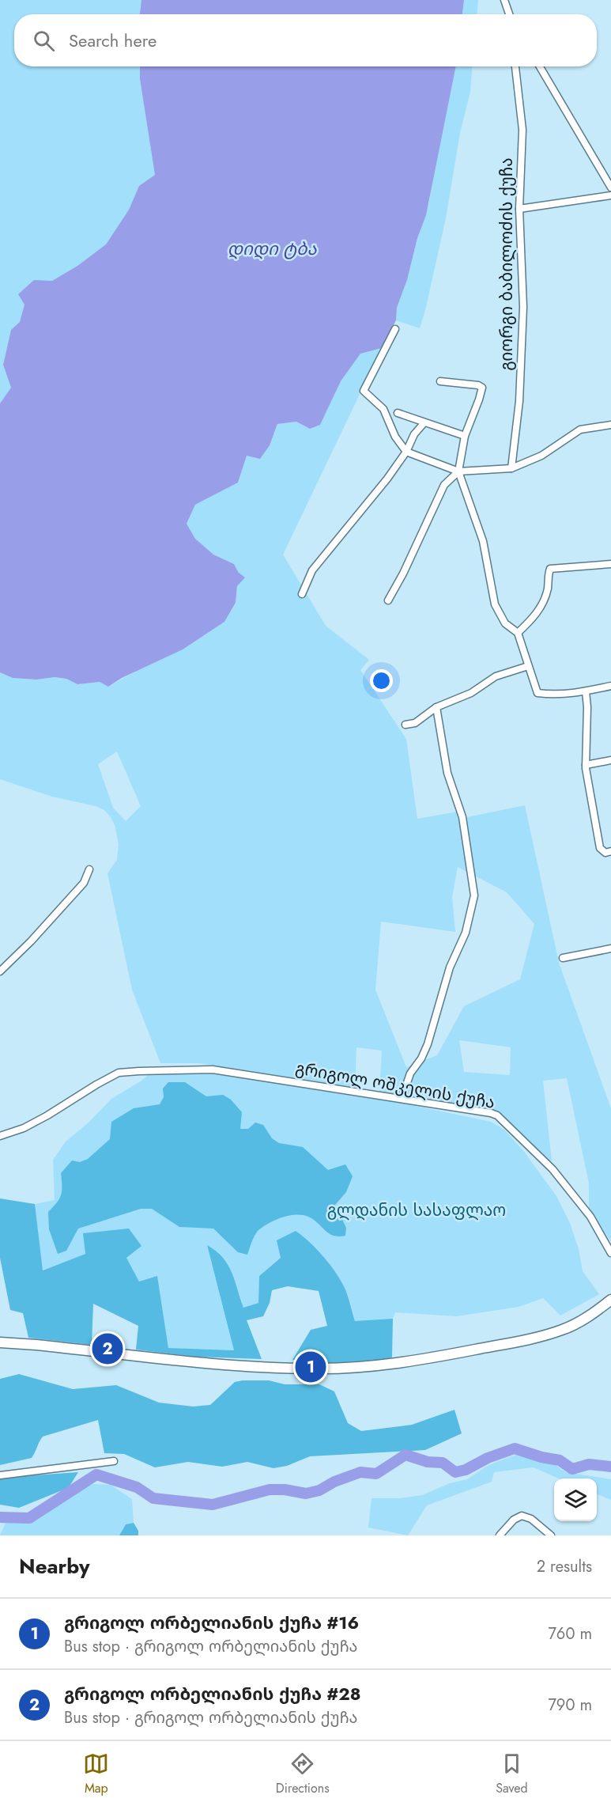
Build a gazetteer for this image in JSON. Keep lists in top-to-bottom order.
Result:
{
  "streets": {
    "street": ["გიორგი ბაბილოძის ქუჩა", "გრიგოლ ოშკელის ქუჩა"]
  },
  "water": ["დიდი ტბა"],
  "parks": ["გლდანის სასაფლაო"],
  "page": {
    "search": "Search here",
    "pins": ["2", "1"],
    "heading": ["Nearby", "2 results"],
    "list": [
      {
        "mark": "1",
        "name": "გრიგოლ ორბელიანის ქუჩა #16",
        "note": "Bus stop · გრიგოლ ორბელიანის ქუჩა",
        "value": "760 m"
      },
      {
        "mark": "2",
        "name": "გრიგოლ ორბელიანის ქუჩა #28",
        "note": "Bus stop · გრიგოლ ორბელიანის ქუჩა",
        "value": "790 m"
      }
    ],
    "nav": ["Map", "Directions", "Saved"]
  }
}
